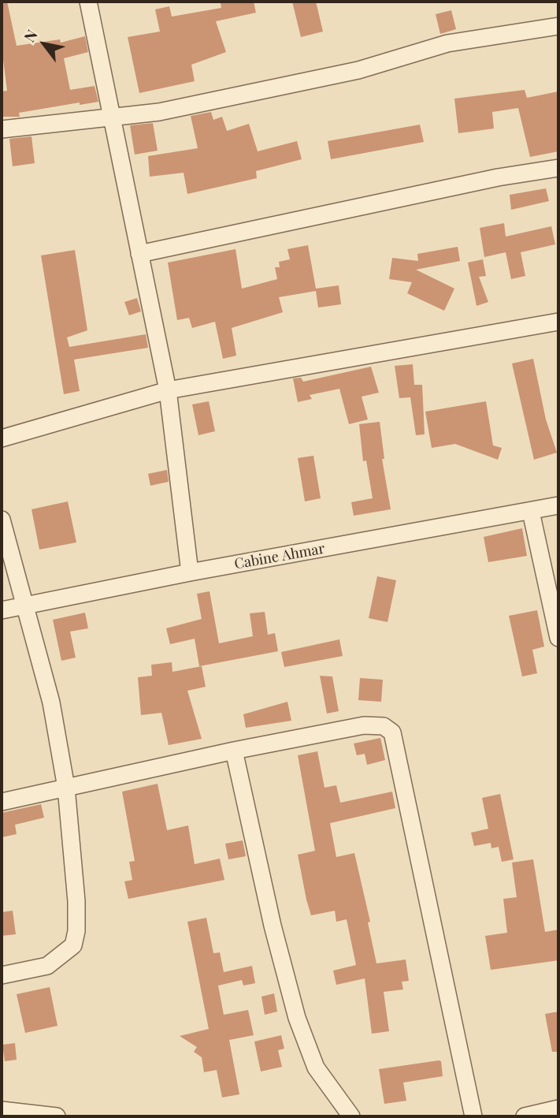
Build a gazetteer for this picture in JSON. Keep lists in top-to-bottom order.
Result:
{
  "streets": {
    "street": ["Cabine Ahmar"]
  },
  "north": "top left"
}
